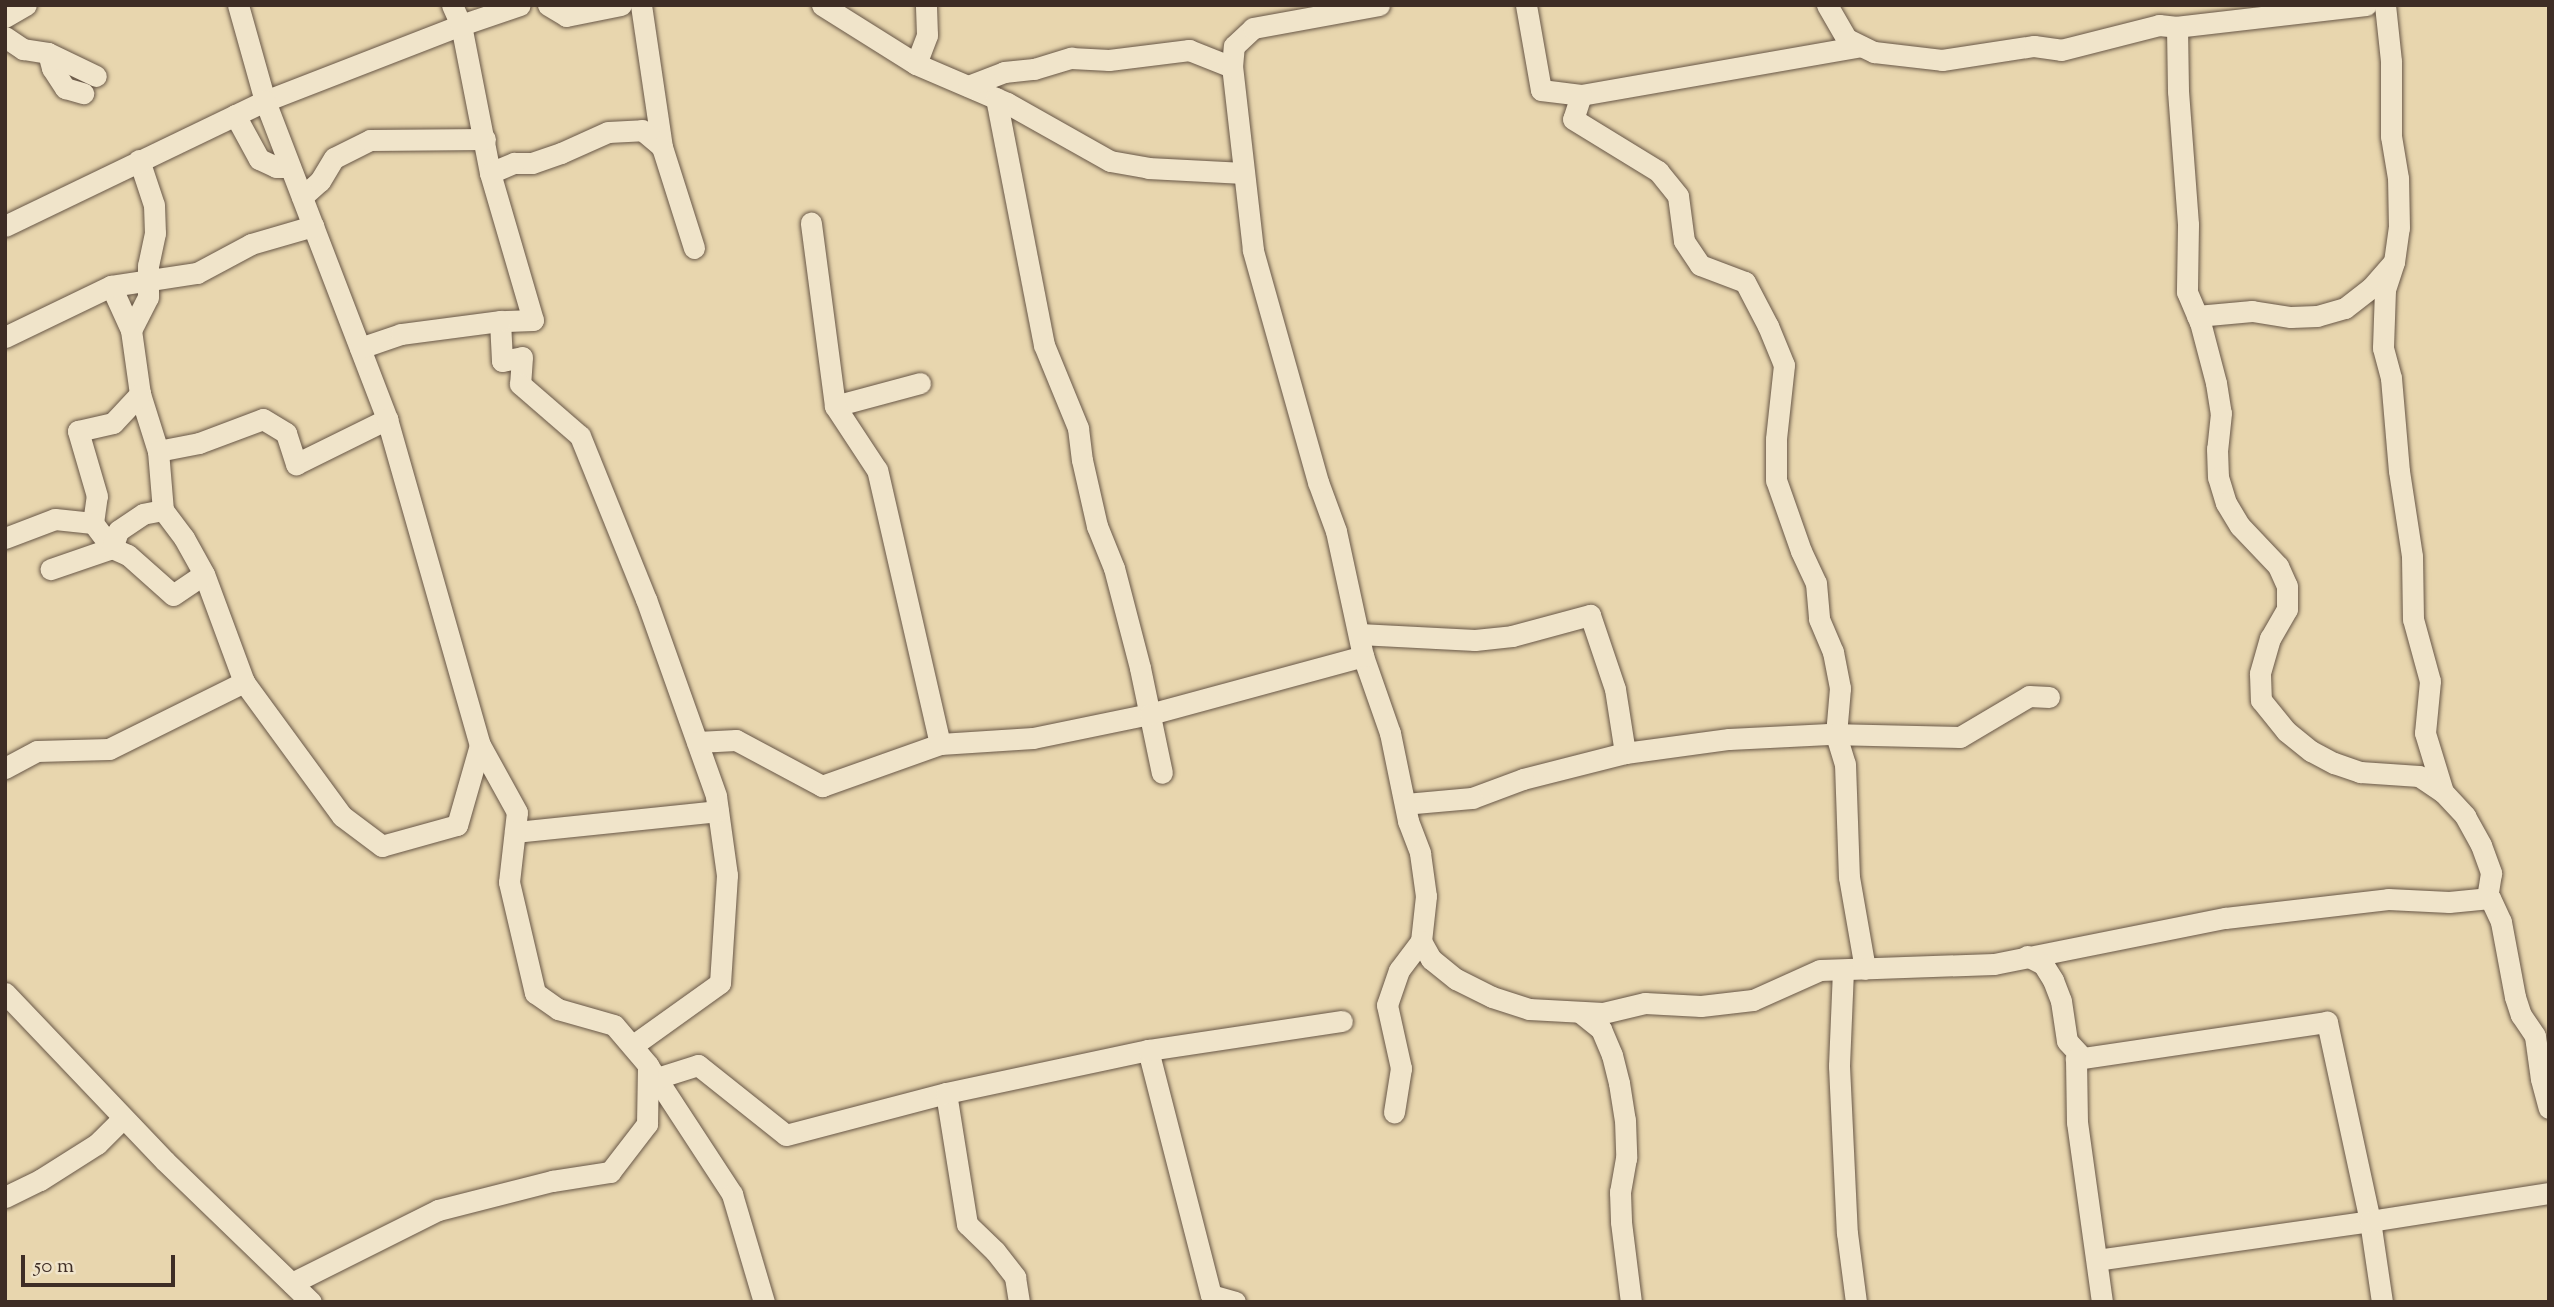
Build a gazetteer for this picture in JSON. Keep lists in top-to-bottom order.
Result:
{
  "scale_bar": "50 m"
}
